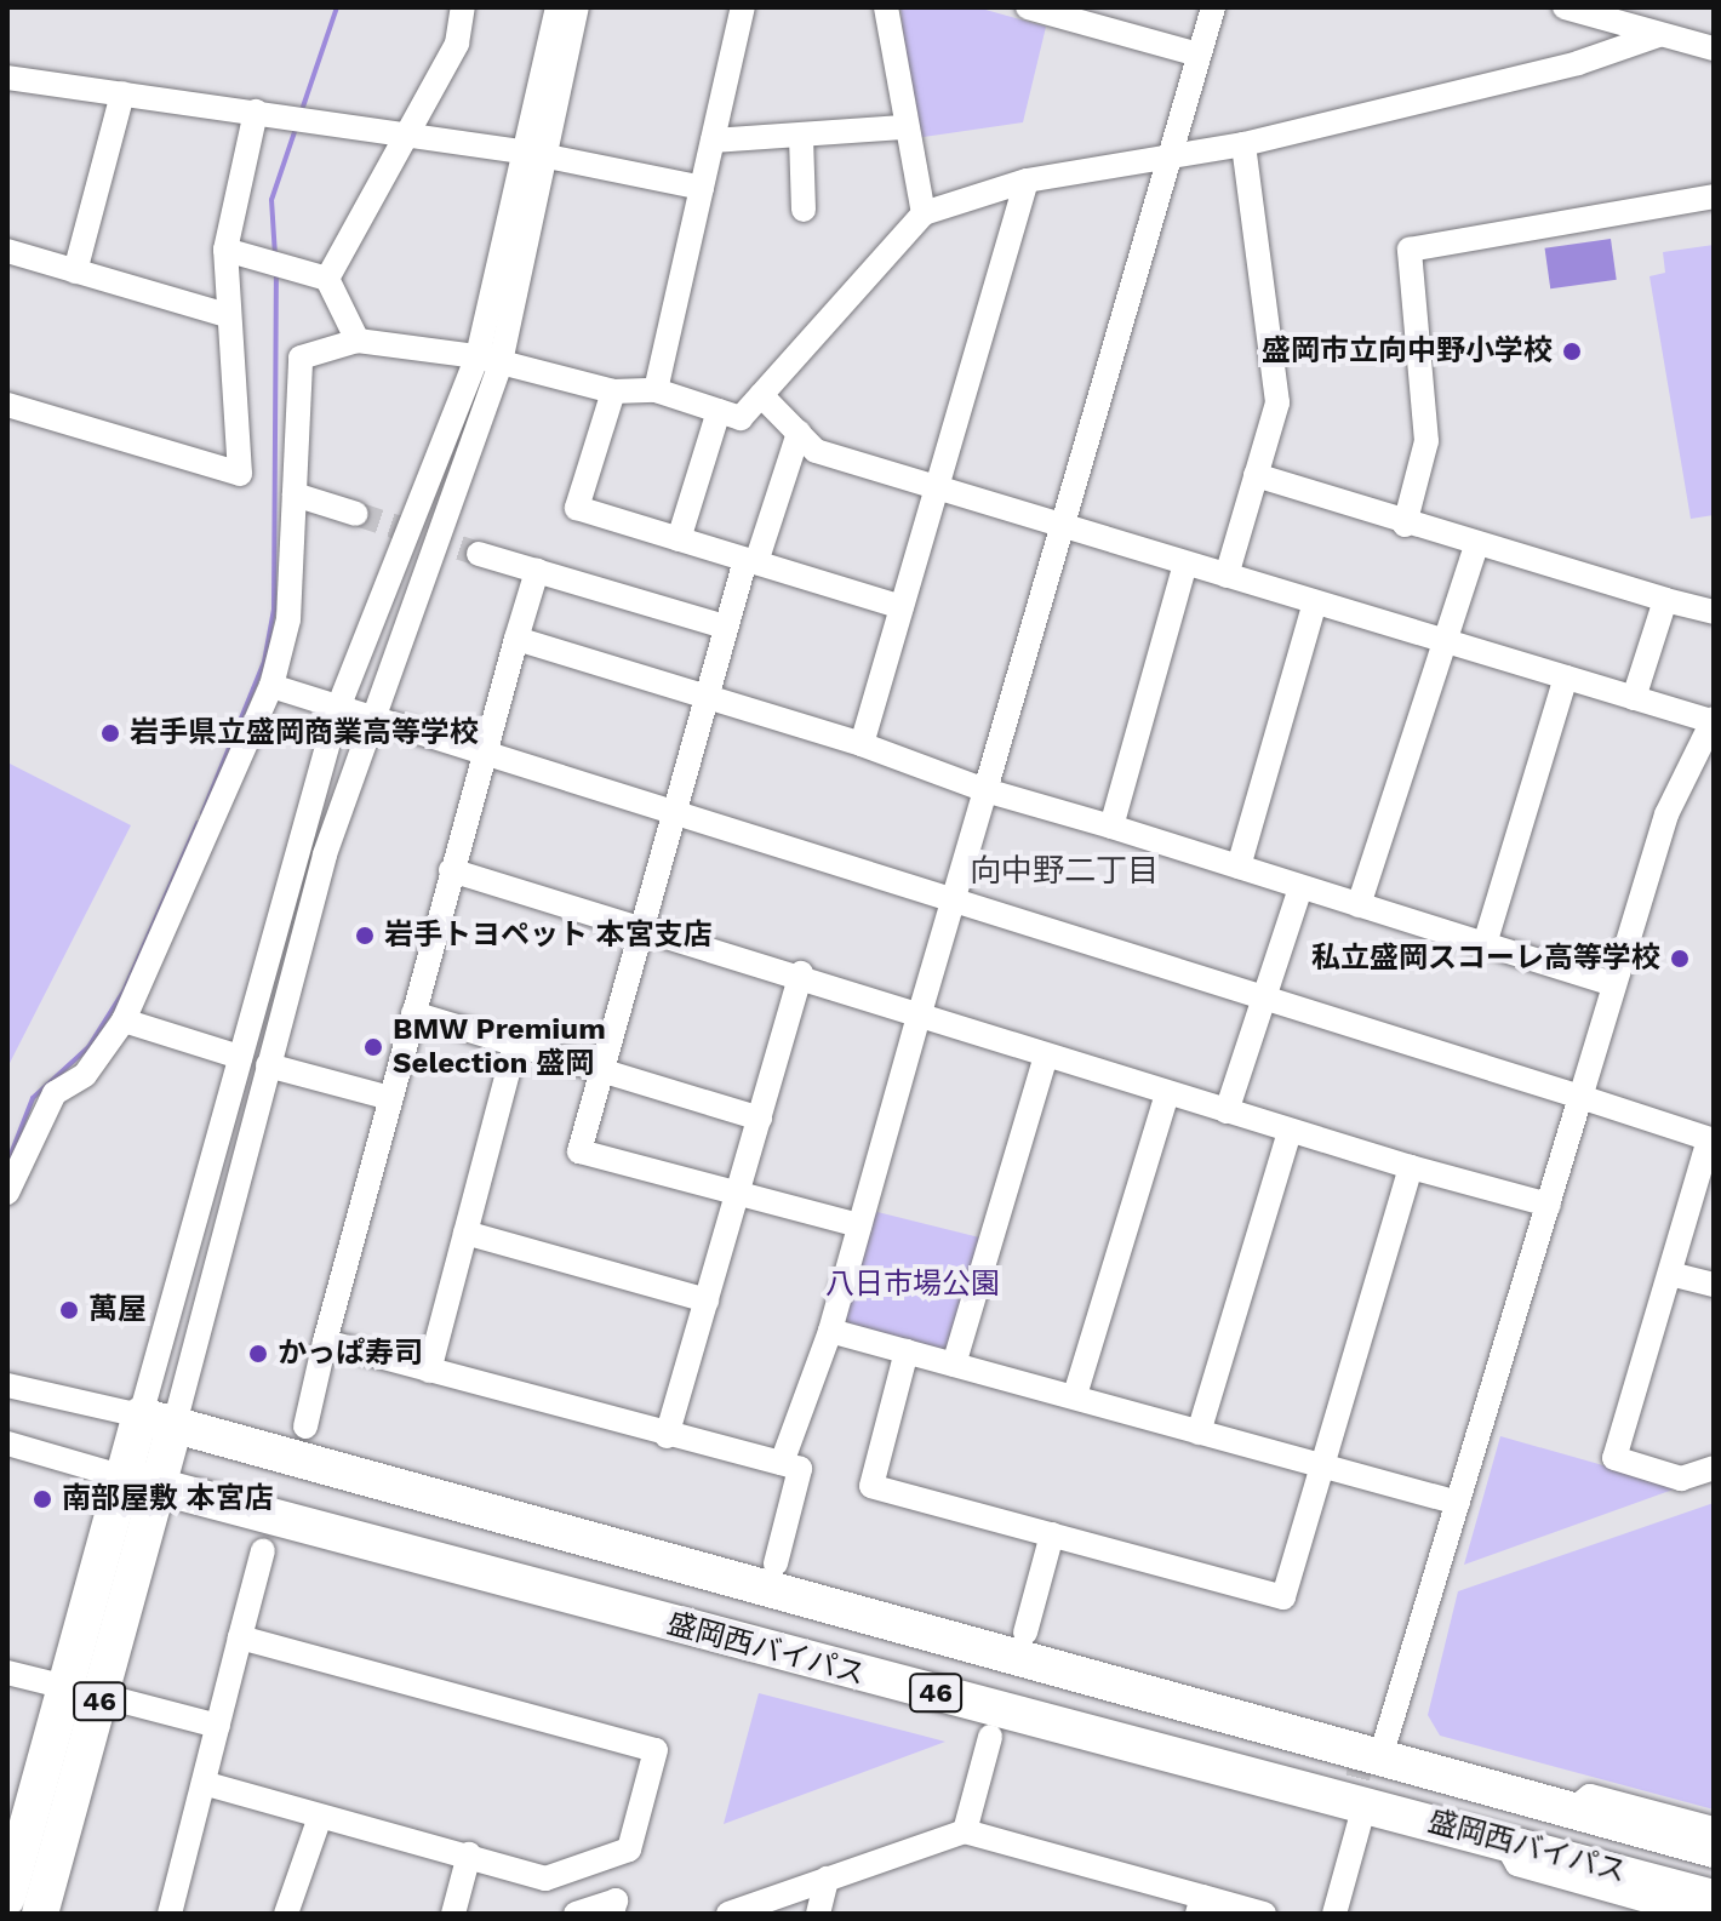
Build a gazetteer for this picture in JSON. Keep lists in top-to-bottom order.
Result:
{
  "streets": {
    "highway": ["盛岡西バイパス", "46"]
  },
  "crossings": [
    ["盛岡西バイパス", "46"]
  ],
  "districts": ["向中野二丁目"],
  "parks": ["八日市場公園"],
  "places": [
    "盛岡市立向中野小学校",
    "岩手県立盛岡商業高等学校",
    "岩手トヨペット 本宮支店",
    "私立盛岡スコーレ高等学校",
    "BMW Premium Selection 盛岡",
    "萬屋",
    "かっぱ寿司",
    "南部屋敷 本宮店"
  ]
}
